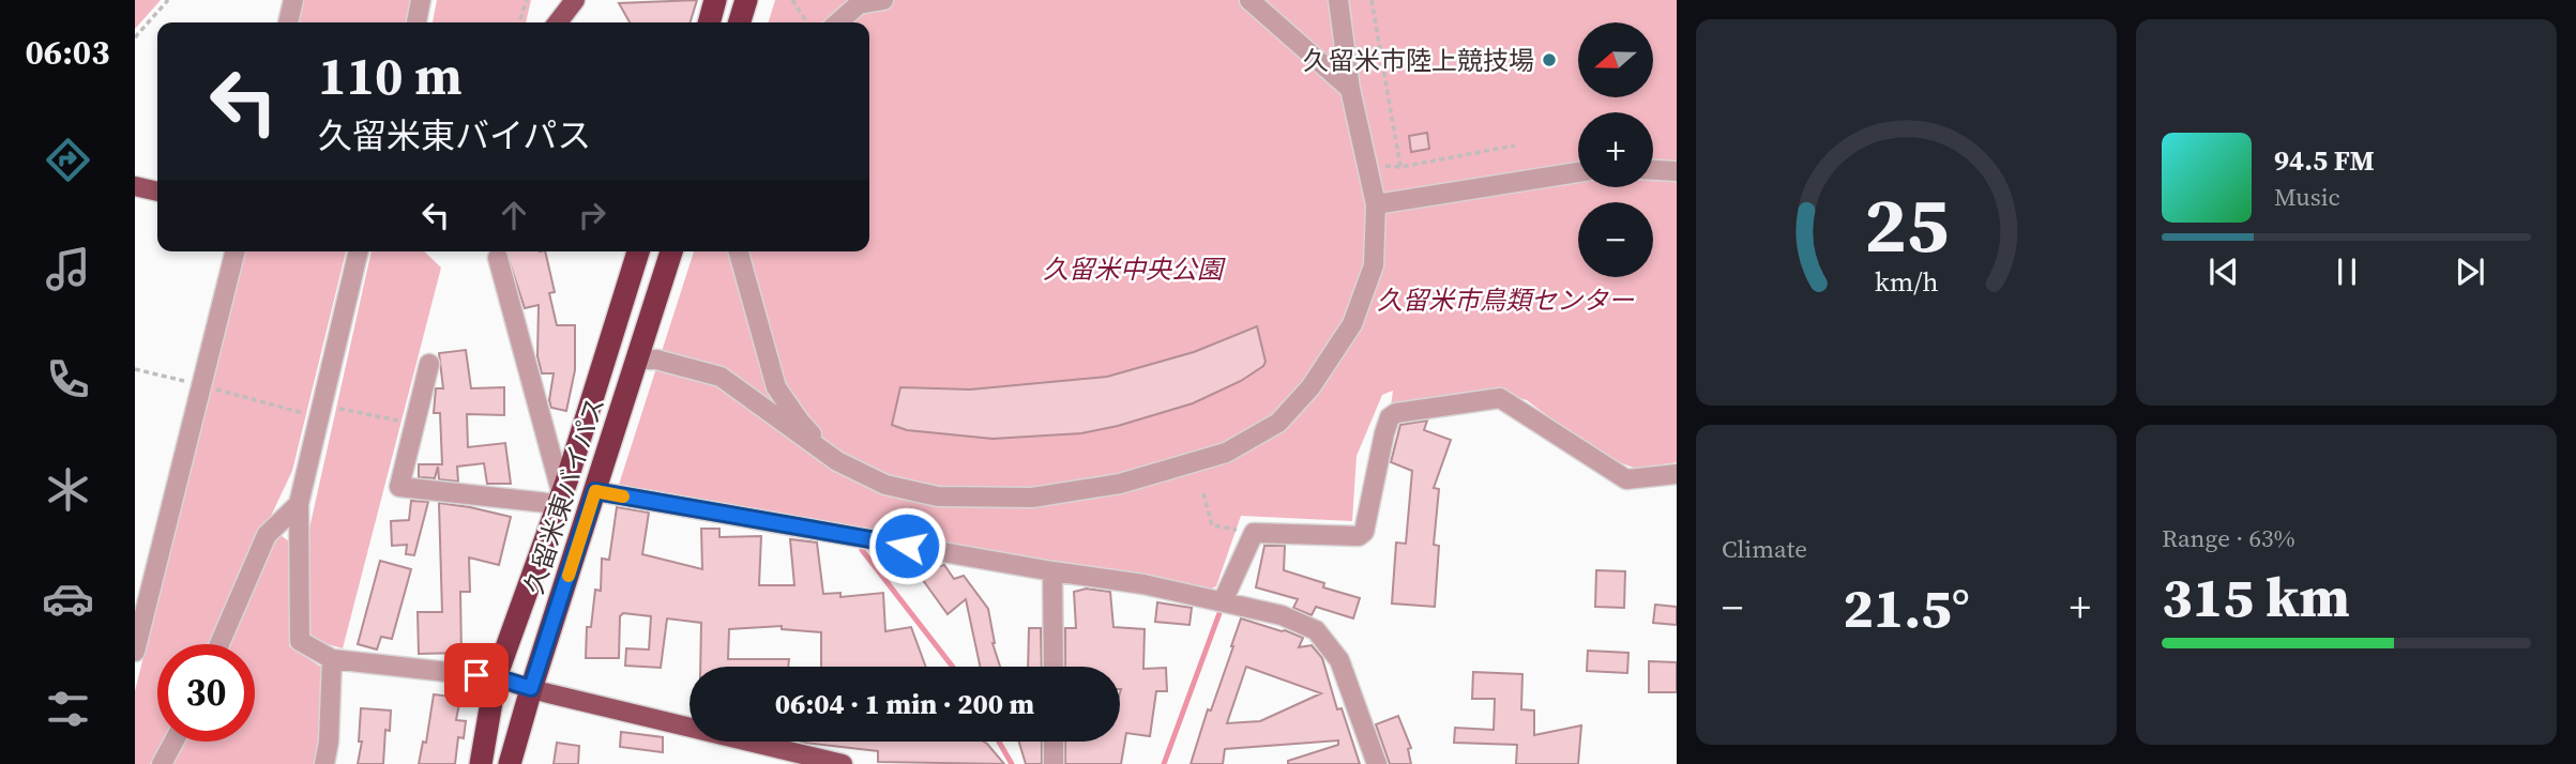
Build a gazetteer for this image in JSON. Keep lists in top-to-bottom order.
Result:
{
  "streets": {
    "highway": ["久留米東バイパス"]
  },
  "parks": ["久留米中央公園", "久留米市鳥類センター"],
  "places": ["久留米市陸上競技場"],
  "north": "left",
  "page": {
    "tabs": "06:03",
    "map_buttons": ["+", "−"],
    "turn": ["110 m", "久留米東バイパス"],
    "song": ["94.5 FM", "Music"],
    "tile": [
      "Climate",
      ["Range · 63%", "315 km"]
    ],
    "heat": ["−", "21.5°", "+"],
    "limit": "30",
    "trip": "06:04 · 1 min · 200 m",
    "gauge": ["25", "km/h"]
  }
}
